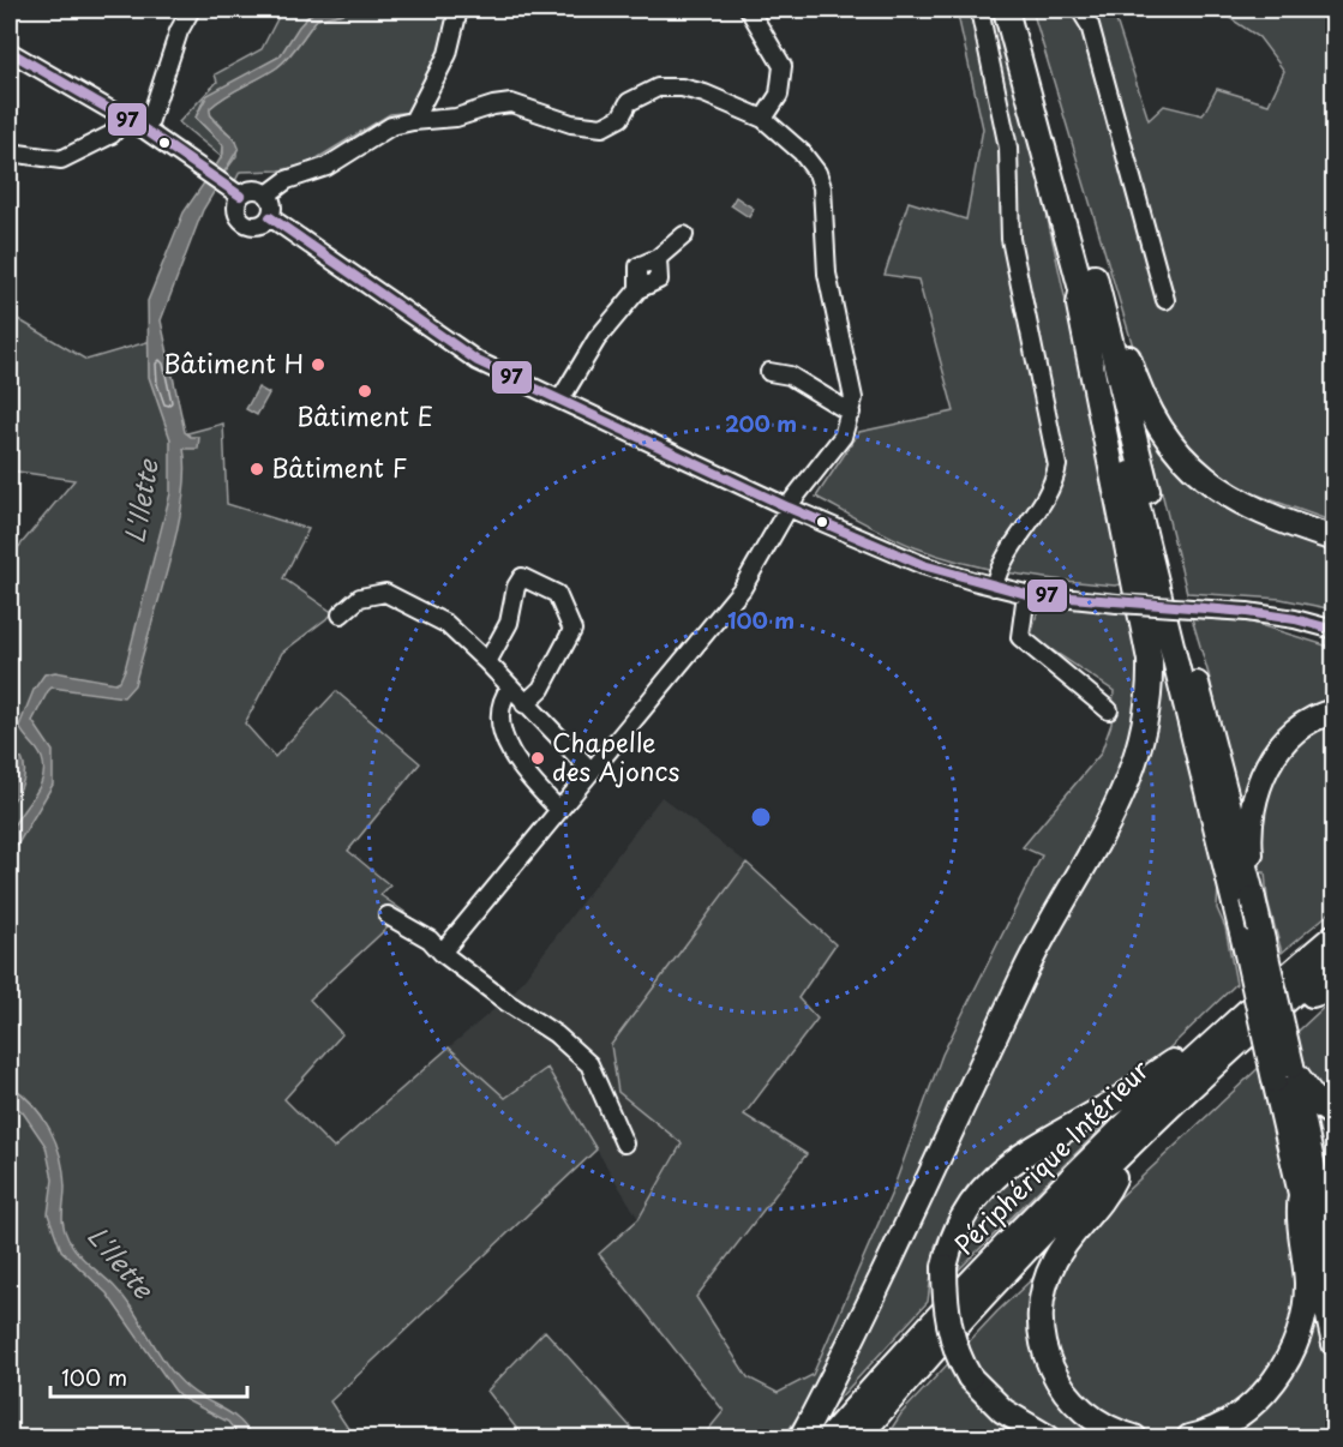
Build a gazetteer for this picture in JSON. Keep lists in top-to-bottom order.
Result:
{
  "streets": {
    "highway": ["Périphérique Intérieur"]
  },
  "water": ["L'Ilette"],
  "places": [
    "Bâtiment H",
    "Bâtiment E",
    "Bâtiment F",
    "Chapelle des Ajoncs"
  ],
  "lines": ["transit line 97"],
  "scale_bar": "100 m",
  "rings": ["200 m", "100 m"]
}
